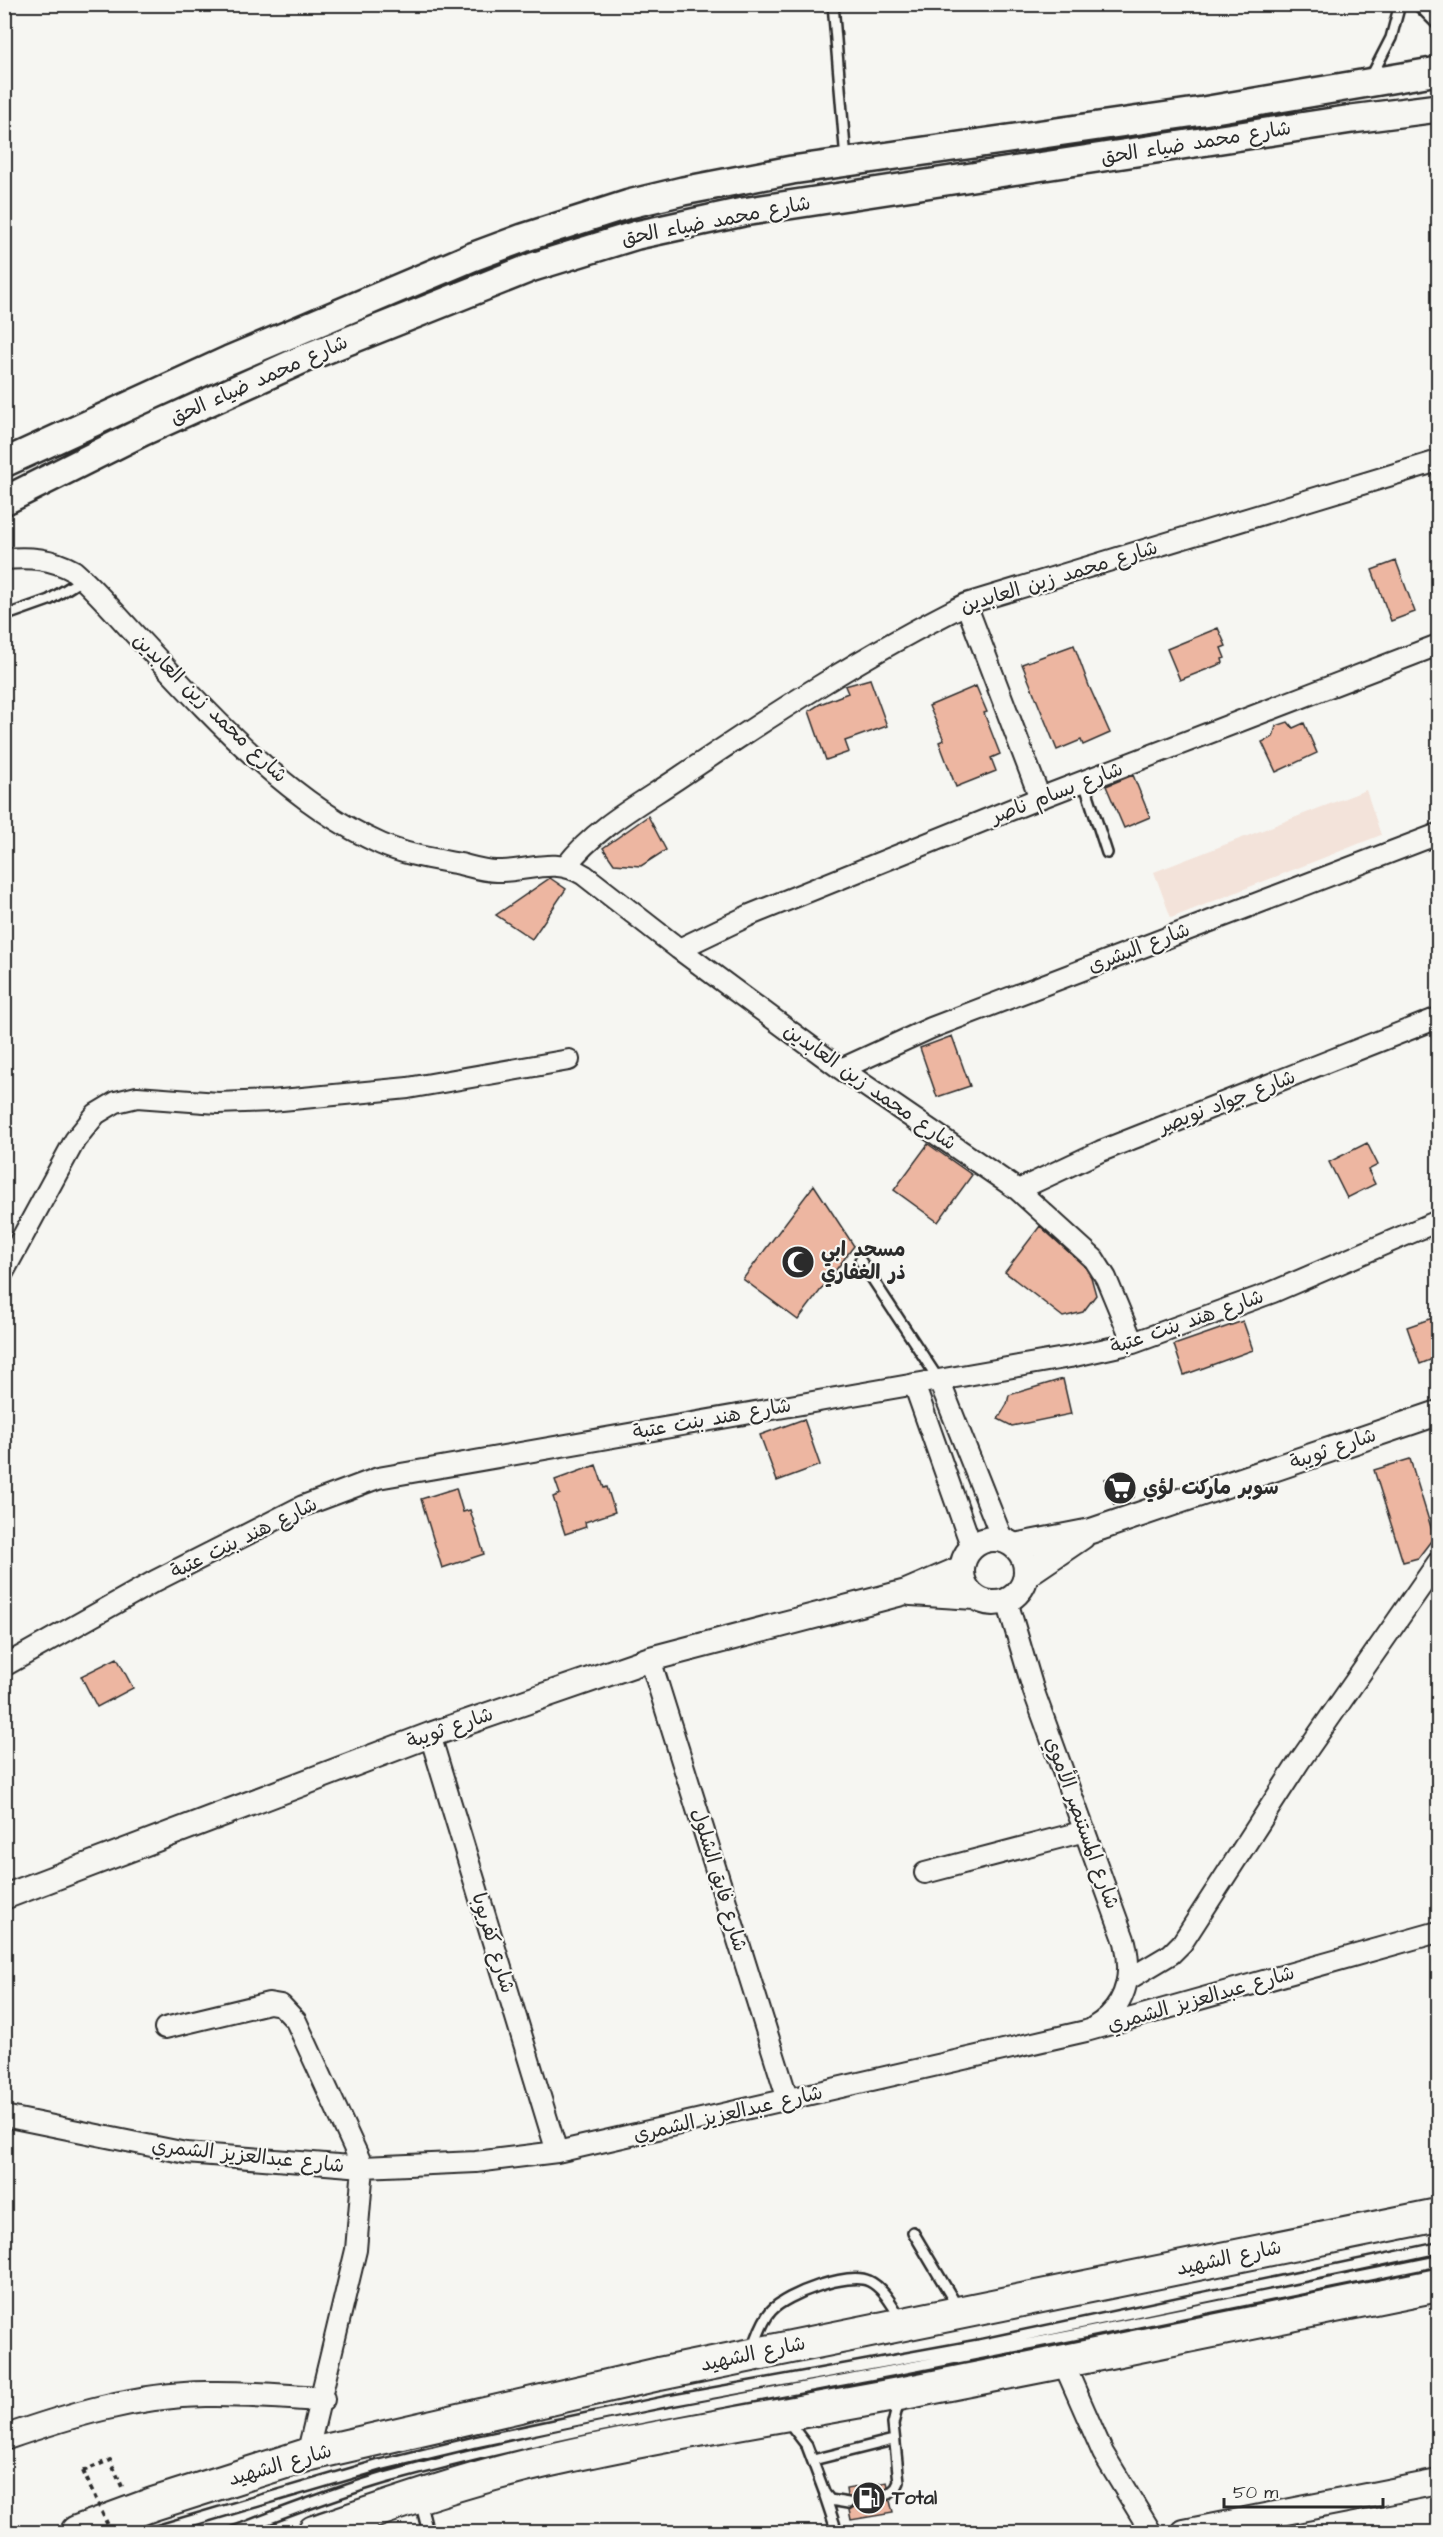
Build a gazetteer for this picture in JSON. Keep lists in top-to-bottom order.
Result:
{
  "streets": {
    "highway": ["شارع الشهيد"],
    "main road": ["شارع محمد ضياء الحق"],
    "street": [
      "شارع محمد زين العابدين",
      "شارع بسام ناصر",
      "شارع البشرى",
      "شارع جواد نويصر",
      "شارع هند بنت عتبة",
      "شارع ثويبة",
      "شارع المستنصر الأموي",
      "شارع فايق الشلول",
      "شارع كفريوبا",
      "شارع عبدالعزيز الشمري"
    ]
  },
  "crossings": [
    ["شارع محمد زين العابدين", "شارع بسام ناصر"],
    ["شارع محمد زين العابدين", "شارع البشرى"],
    ["شارع محمد زين العابدين", "شارع جواد نويصر"],
    ["شارع محمد زين العابدين", "شارع هند بنت عتبة"],
    ["شارع ثويبة", "شارع المستنصر الأموي"],
    ["شارع ثويبة", "شارع فايق الشلول"],
    ["شارع ثويبة", "شارع كفريوبا"],
    ["شارع المستنصر الأموي", "شارع عبدالعزيز الشمري"],
    ["شارع فايق الشلول", "شارع عبدالعزيز الشمري"],
    ["شارع كفريوبا", "شارع عبدالعزيز الشمري"]
  ],
  "places": {
    "mosque": ["مسحد ابي ذر الغفاري"],
    "supermarket": ["سوبر ماركت لؤي"],
    "fuel station": ["Total"]
  },
  "scale_bar": "50 m"
}
